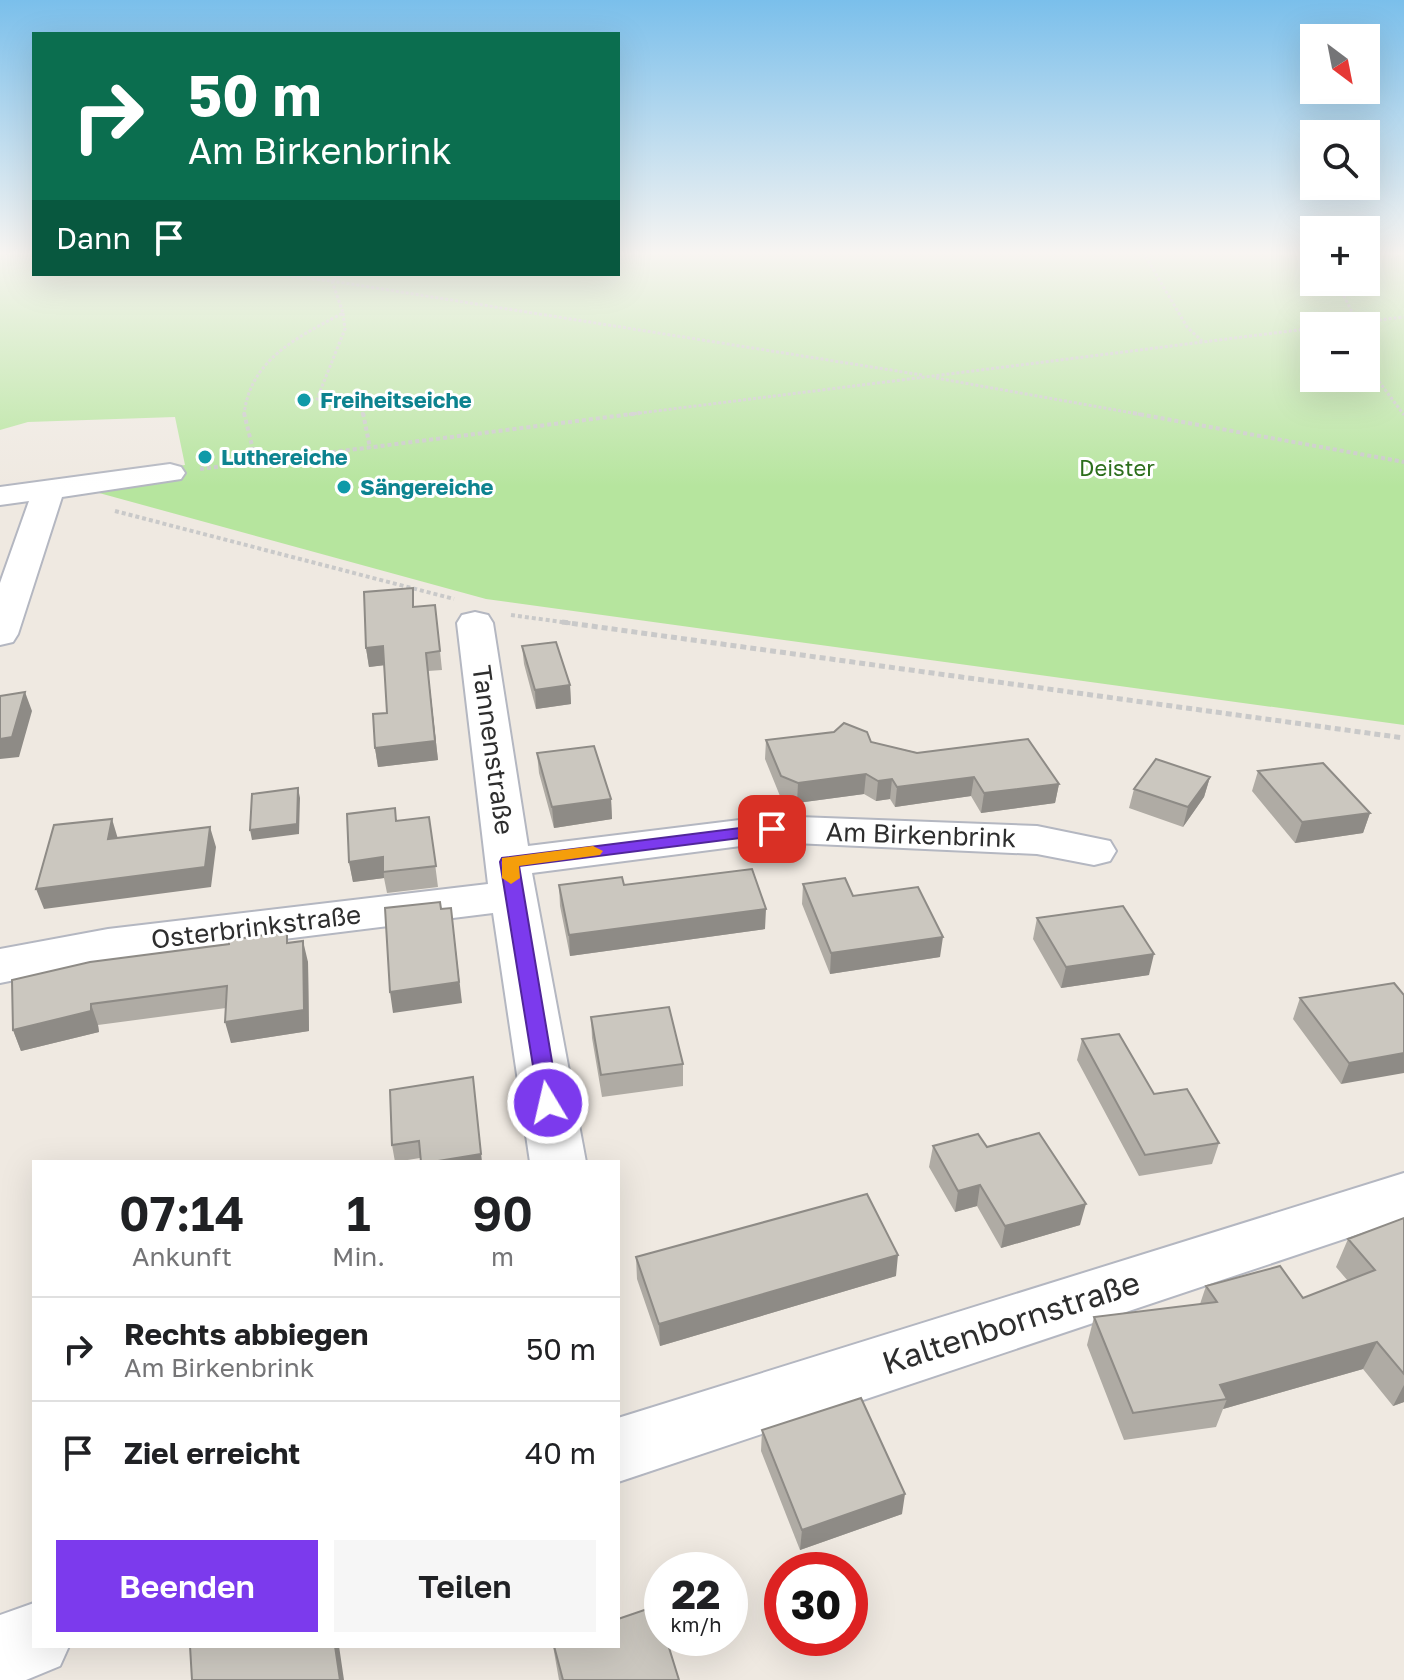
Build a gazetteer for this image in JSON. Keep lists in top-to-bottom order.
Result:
{
  "streets": {
    "street": [
      "Tannenstraße",
      "Am Birkenbrink",
      "Osterbrinkstraße",
      "Kaltenbornstraße"
    ]
  },
  "crossings": [
    ["Tannenstraße", "Am Birkenbrink"],
    ["Tannenstraße", "Osterbrinkstraße"],
    ["Am Birkenbrink", "Osterbrinkstraße"]
  ],
  "parks": ["Deister"],
  "places": ["Freiheitseiche", "Luthereiche", "Sängereiche"],
  "north": "bottom right",
  "page": {
    "map_buttons": ["+", "−"],
    "turn": ["50 m", "Am Birkenbrink"],
    "then": "Dann",
    "eta": [
      "07:14",
      "Ankunft",
      "1",
      "Min.",
      "90",
      "m"
    ],
    "list": [
      {
        "name": "Rechts abbiegen",
        "note": "Am Birkenbrink",
        "value": "50 m"
      },
      {
        "name": "Ziel erreicht",
        "value": "40 m"
      }
    ],
    "buttons": ["Beenden", "Teilen"],
    "speed": "22 km/h",
    "limit": "30"
  }
}
